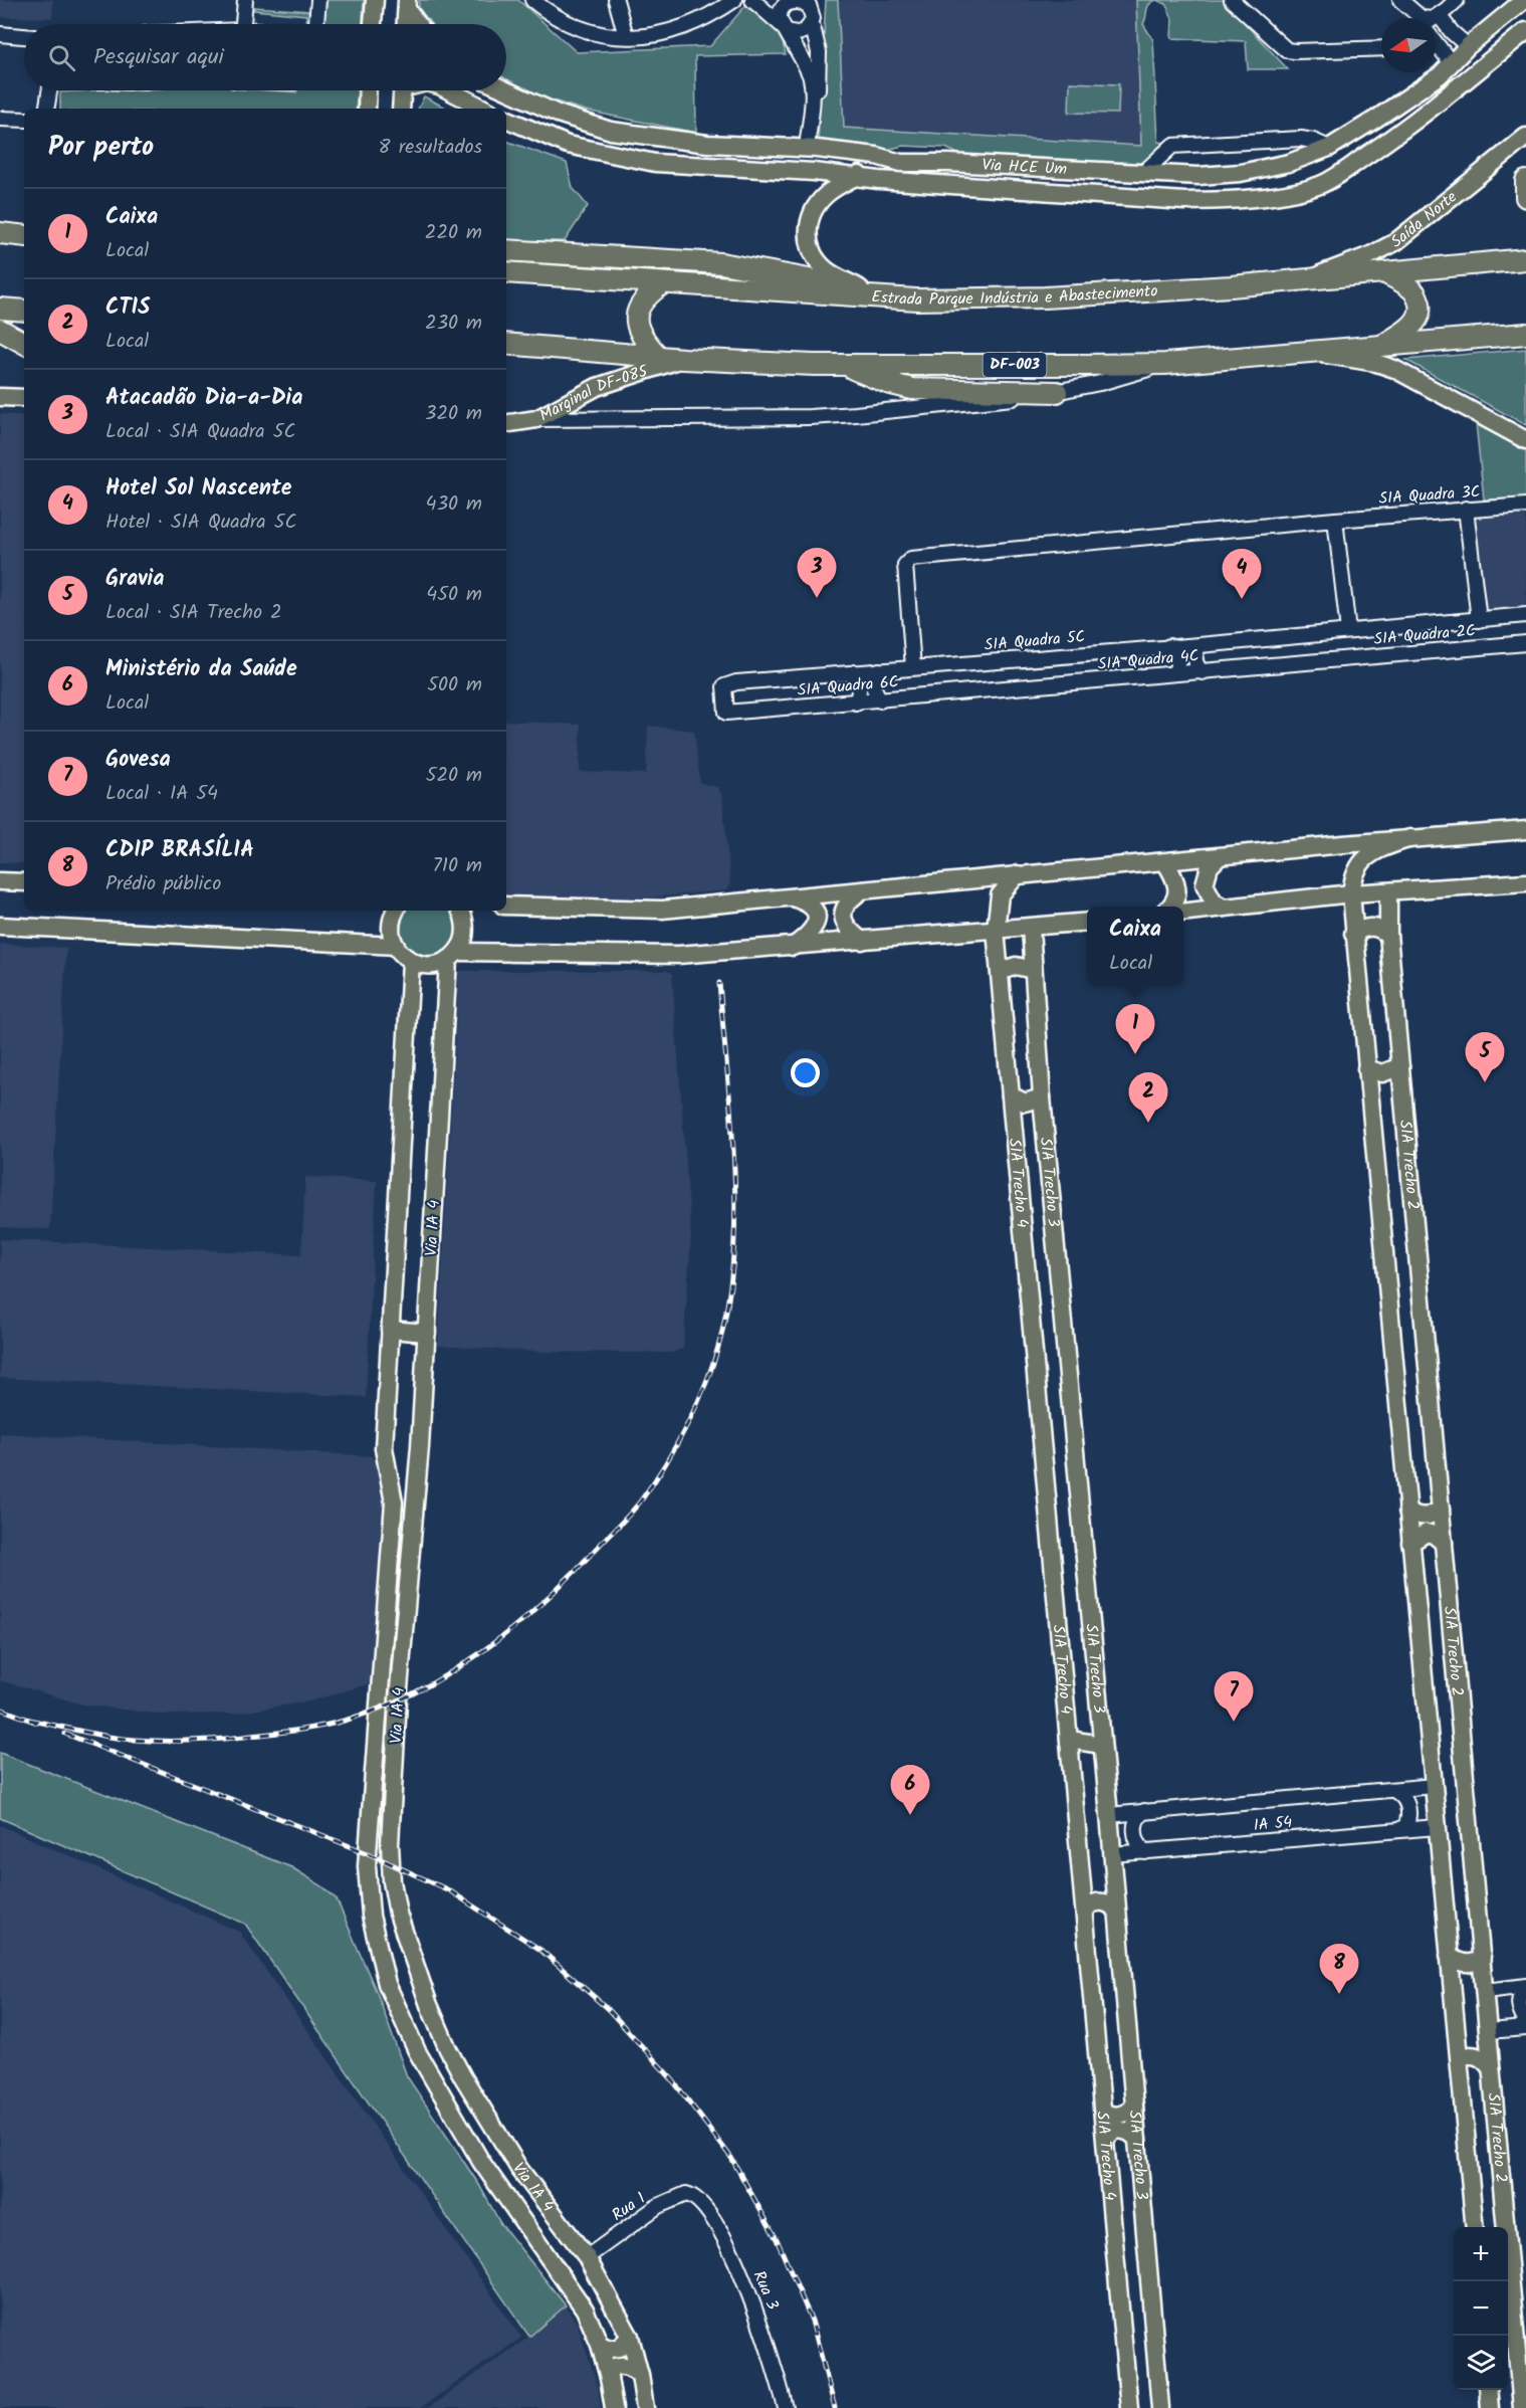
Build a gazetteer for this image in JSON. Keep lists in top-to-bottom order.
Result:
{
  "streets": {
    "highway": ["Estrada Parque Indústria e Abastecimento", "DF-003"],
    "main road": [
      "Via HCE Um",
      "Saída Norte",
      "Marginal DF-085",
      "SIA Trecho 2",
      "SIA Trecho 3",
      "SIA Trecho 4",
      "Via 1A 4"
    ],
    "street": [
      "SIA Quadra 3C",
      "SIA Quadra 2C",
      "SIA Quadra 5C",
      "SIA Quadra 4C",
      "SIA Quadra 6C",
      "IA 54",
      "Rua 1",
      "Rua 3"
    ]
  },
  "crossings": [
    ["Saída Norte", "Estrada Parque Indústria e Abastecimento"],
    ["DF-003", "Marginal DF-085"],
    ["SIA Quadra 2C", "SIA Quadra 4C"],
    ["SIA Quadra 5C", "SIA Quadra 6C"],
    ["SIA Quadra 4C", "SIA Quadra 6C"],
    ["SIA Trecho 3", "IA 54"],
    ["Via 1A 4", "Rua 1"],
    ["Rua 1", "Rua 3"]
  ],
  "north": "left",
  "page": {
    "search": "Pesquisar aqui",
    "heading": ["Por perto", "8 resultados"],
    "list": [
      {
        "mark": "1",
        "name": "Caixa",
        "note": "Local",
        "value": "220 m"
      },
      {
        "mark": "2",
        "name": "CTIS",
        "note": "Local",
        "value": "230 m"
      },
      {
        "mark": "3",
        "name": "Atacadão Dia-a-Dia",
        "note": "Local · SIA Quadra 5C",
        "value": "320 m"
      },
      {
        "mark": "4",
        "name": "Hotel Sol Nascente",
        "note": "Hotel · SIA Quadra 5C",
        "value": "430 m"
      },
      {
        "mark": "5",
        "name": "Gravia",
        "note": "Local · SIA Trecho 2",
        "value": "450 m"
      },
      {
        "mark": "6",
        "name": "Ministério da Saúde",
        "note": "Local",
        "value": "500 m"
      },
      {
        "mark": "7",
        "name": "Govesa",
        "note": "Local · IA 54",
        "value": "520 m"
      },
      {
        "mark": "8",
        "name": "CDIP BRASÍLIA",
        "note": "Prédio público",
        "value": "710 m"
      }
    ],
    "pins": [
      "3",
      "4",
      "1",
      "5",
      "2",
      "7",
      "6",
      "8"
    ],
    "popup": ["Caixa", "Local"],
    "map_buttons": ["+", "−"]
  }
}
